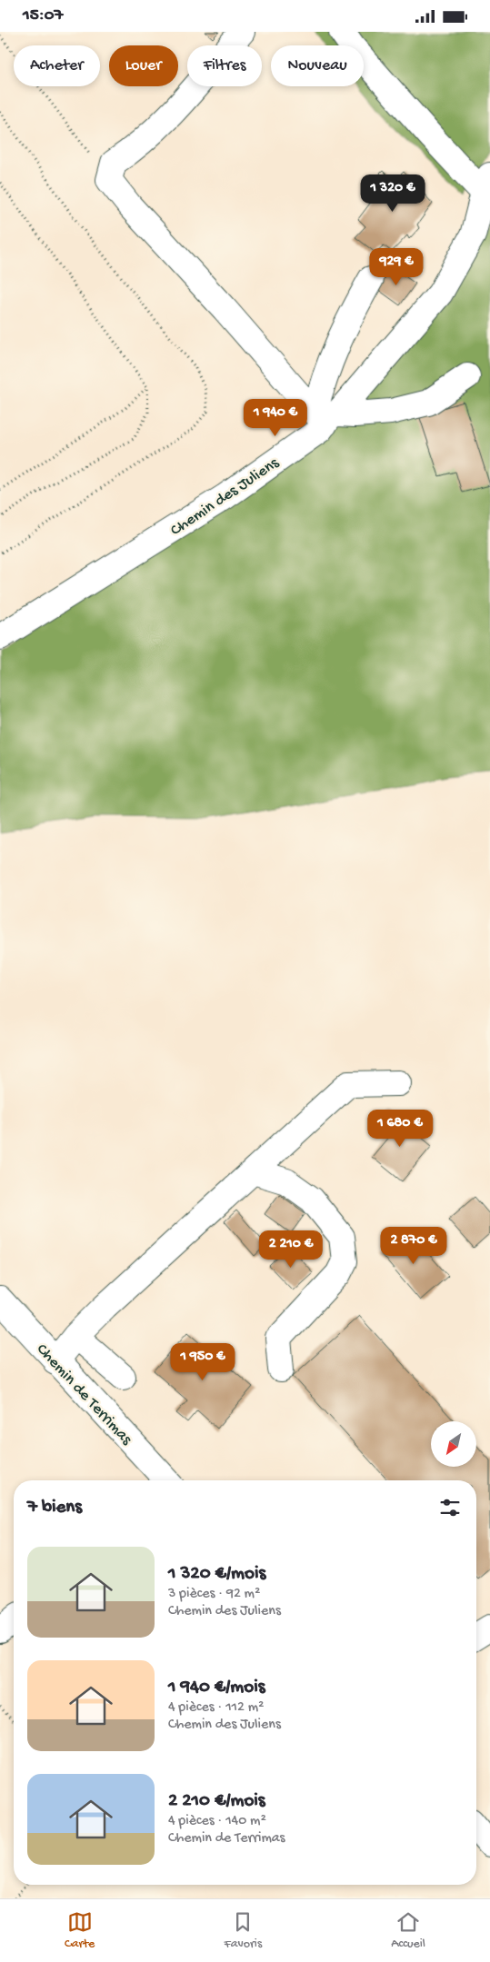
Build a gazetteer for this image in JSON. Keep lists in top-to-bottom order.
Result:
{
  "streets": {
    "street": ["Chemin des Juliens", "Chemin de Terrimas"]
  },
  "north": "bottom left",
  "page": {
    "status": "15:07",
    "chip": [
      "Acheter",
      "Louer",
      "Filtres",
      "Nouveau"
    ],
    "price": [
      "1 320 €",
      "929 €",
      "1 940 €",
      "1 680 €",
      "2 870 €",
      "2 210 €",
      "1 950 €"
    ],
    "heading": "7 biens",
    "list": [
      {
        "name": "1 320 €/mois",
        "note": "3 pièces · 92 m² · Chemin des Juliens"
      },
      {
        "name": "1 940 €/mois",
        "note": "4 pièces · 112 m² · Chemin des Juliens"
      },
      {
        "name": "2 210 €/mois",
        "note": "4 pièces · 140 m² · Chemin de Terrimas"
      }
    ],
    "tabs": ["Carte", "Favoris", "Accueil"]
  }
}
